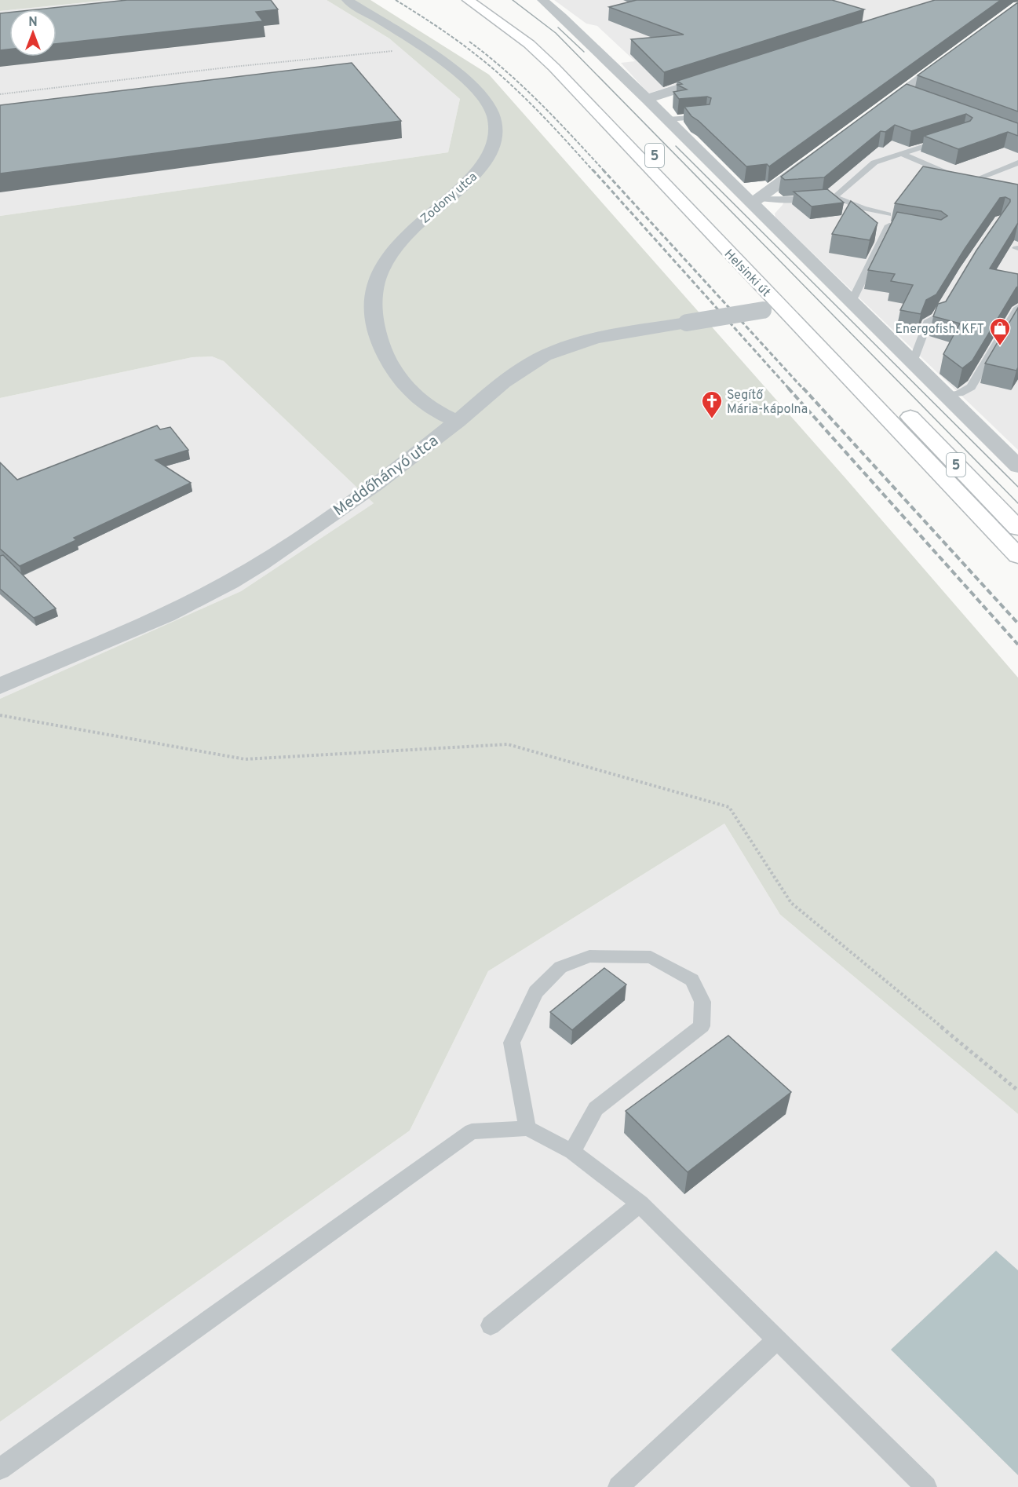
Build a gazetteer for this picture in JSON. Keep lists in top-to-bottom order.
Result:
{
  "streets": {
    "main road": ["5", "Helsinki út"],
    "street": ["Zodony utca", "Meddőhányó utca"]
  },
  "crossings": [
    ["Zodony utca", "Meddőhányó utca"],
    ["Helsinki út", "Meddőhányó utca"]
  ],
  "places": {
    "shop": ["Energofish. KFT"],
    "church": ["Segítő Mária-kápolna"]
  },
  "north": "top"
}
